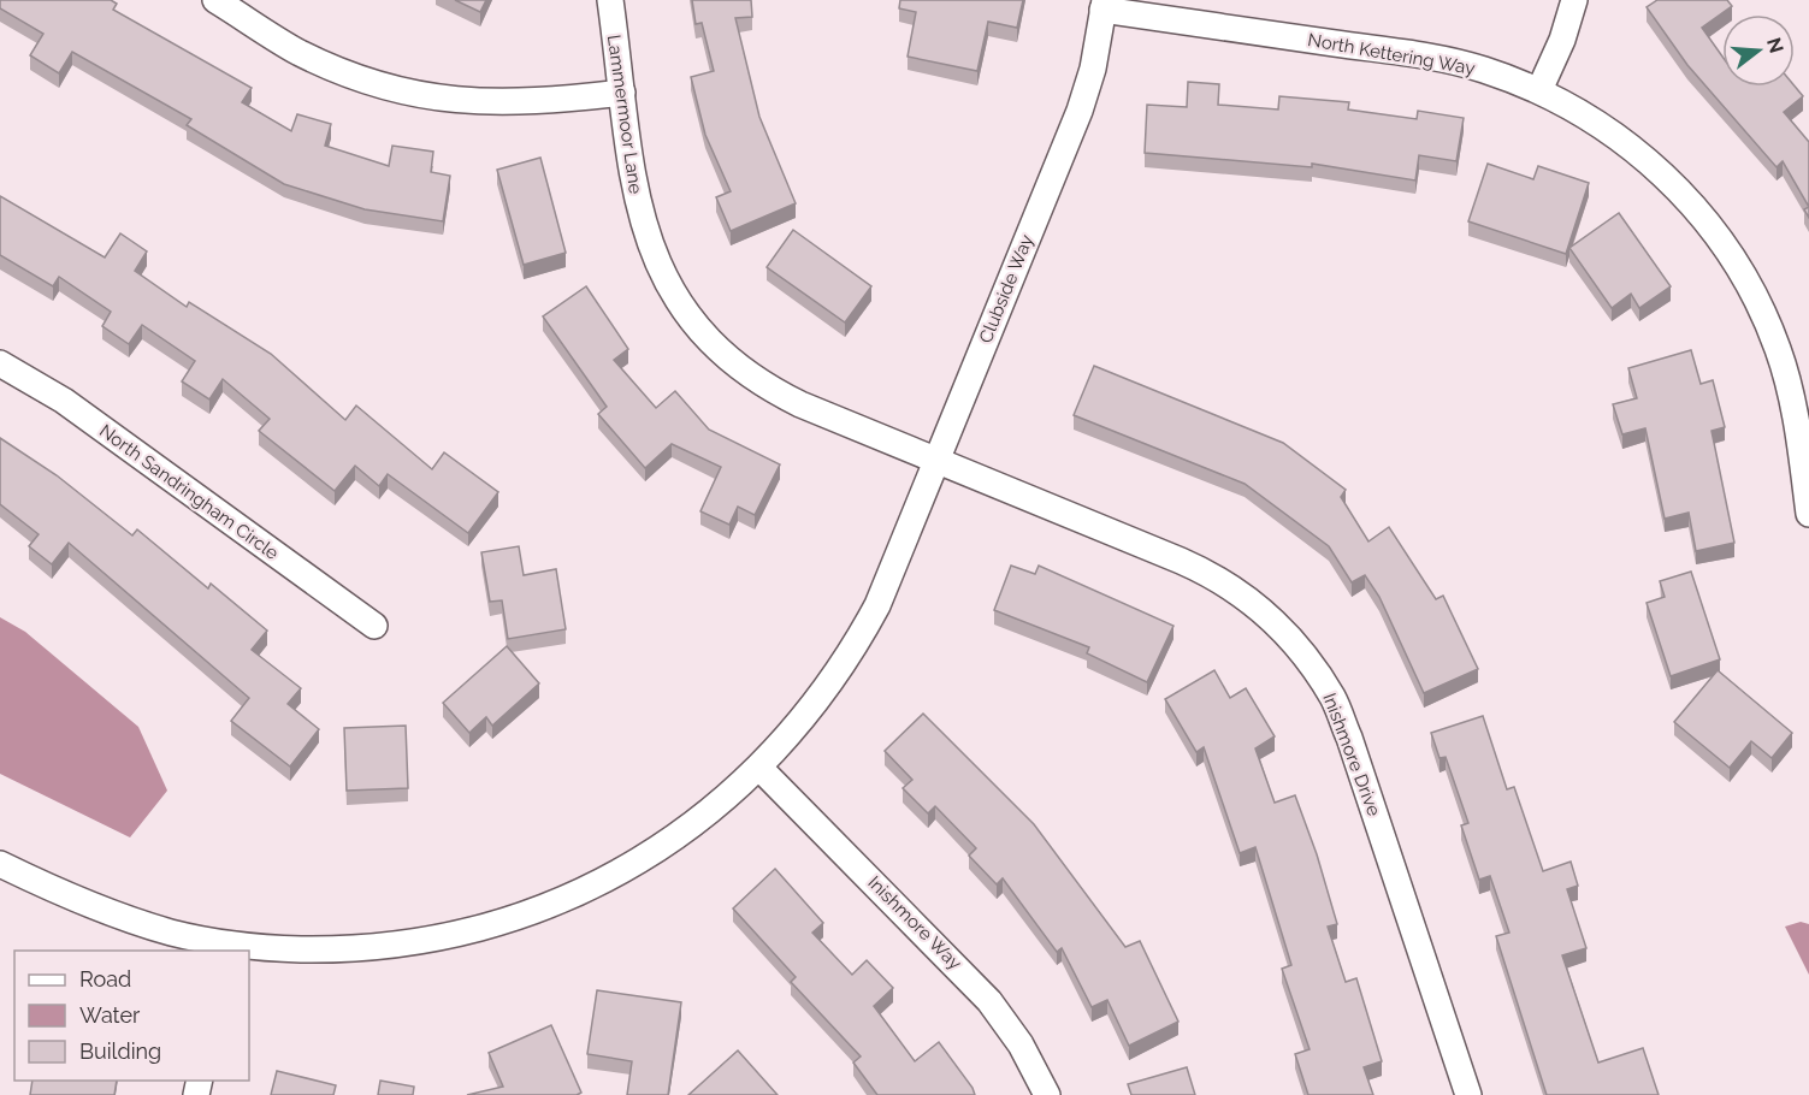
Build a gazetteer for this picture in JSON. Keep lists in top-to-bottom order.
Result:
{
  "streets": {
    "street": [
      "North Kettering Way",
      "Lammermoor Lane",
      "Clubside Way",
      "North Sandringham Circle",
      "Inishmore Drive",
      "Inishmore Way"
    ]
  },
  "crossings": [
    ["North Kettering Way", "Clubside Way"],
    ["Lammermoor Lane", "Clubside Way"],
    ["Lammermoor Lane", "Inishmore Drive"],
    ["Clubside Way", "Inishmore Drive"],
    ["Clubside Way", "Inishmore Way"]
  ],
  "legend": ["Road", "Water", "Building"],
  "north": "right"
}
